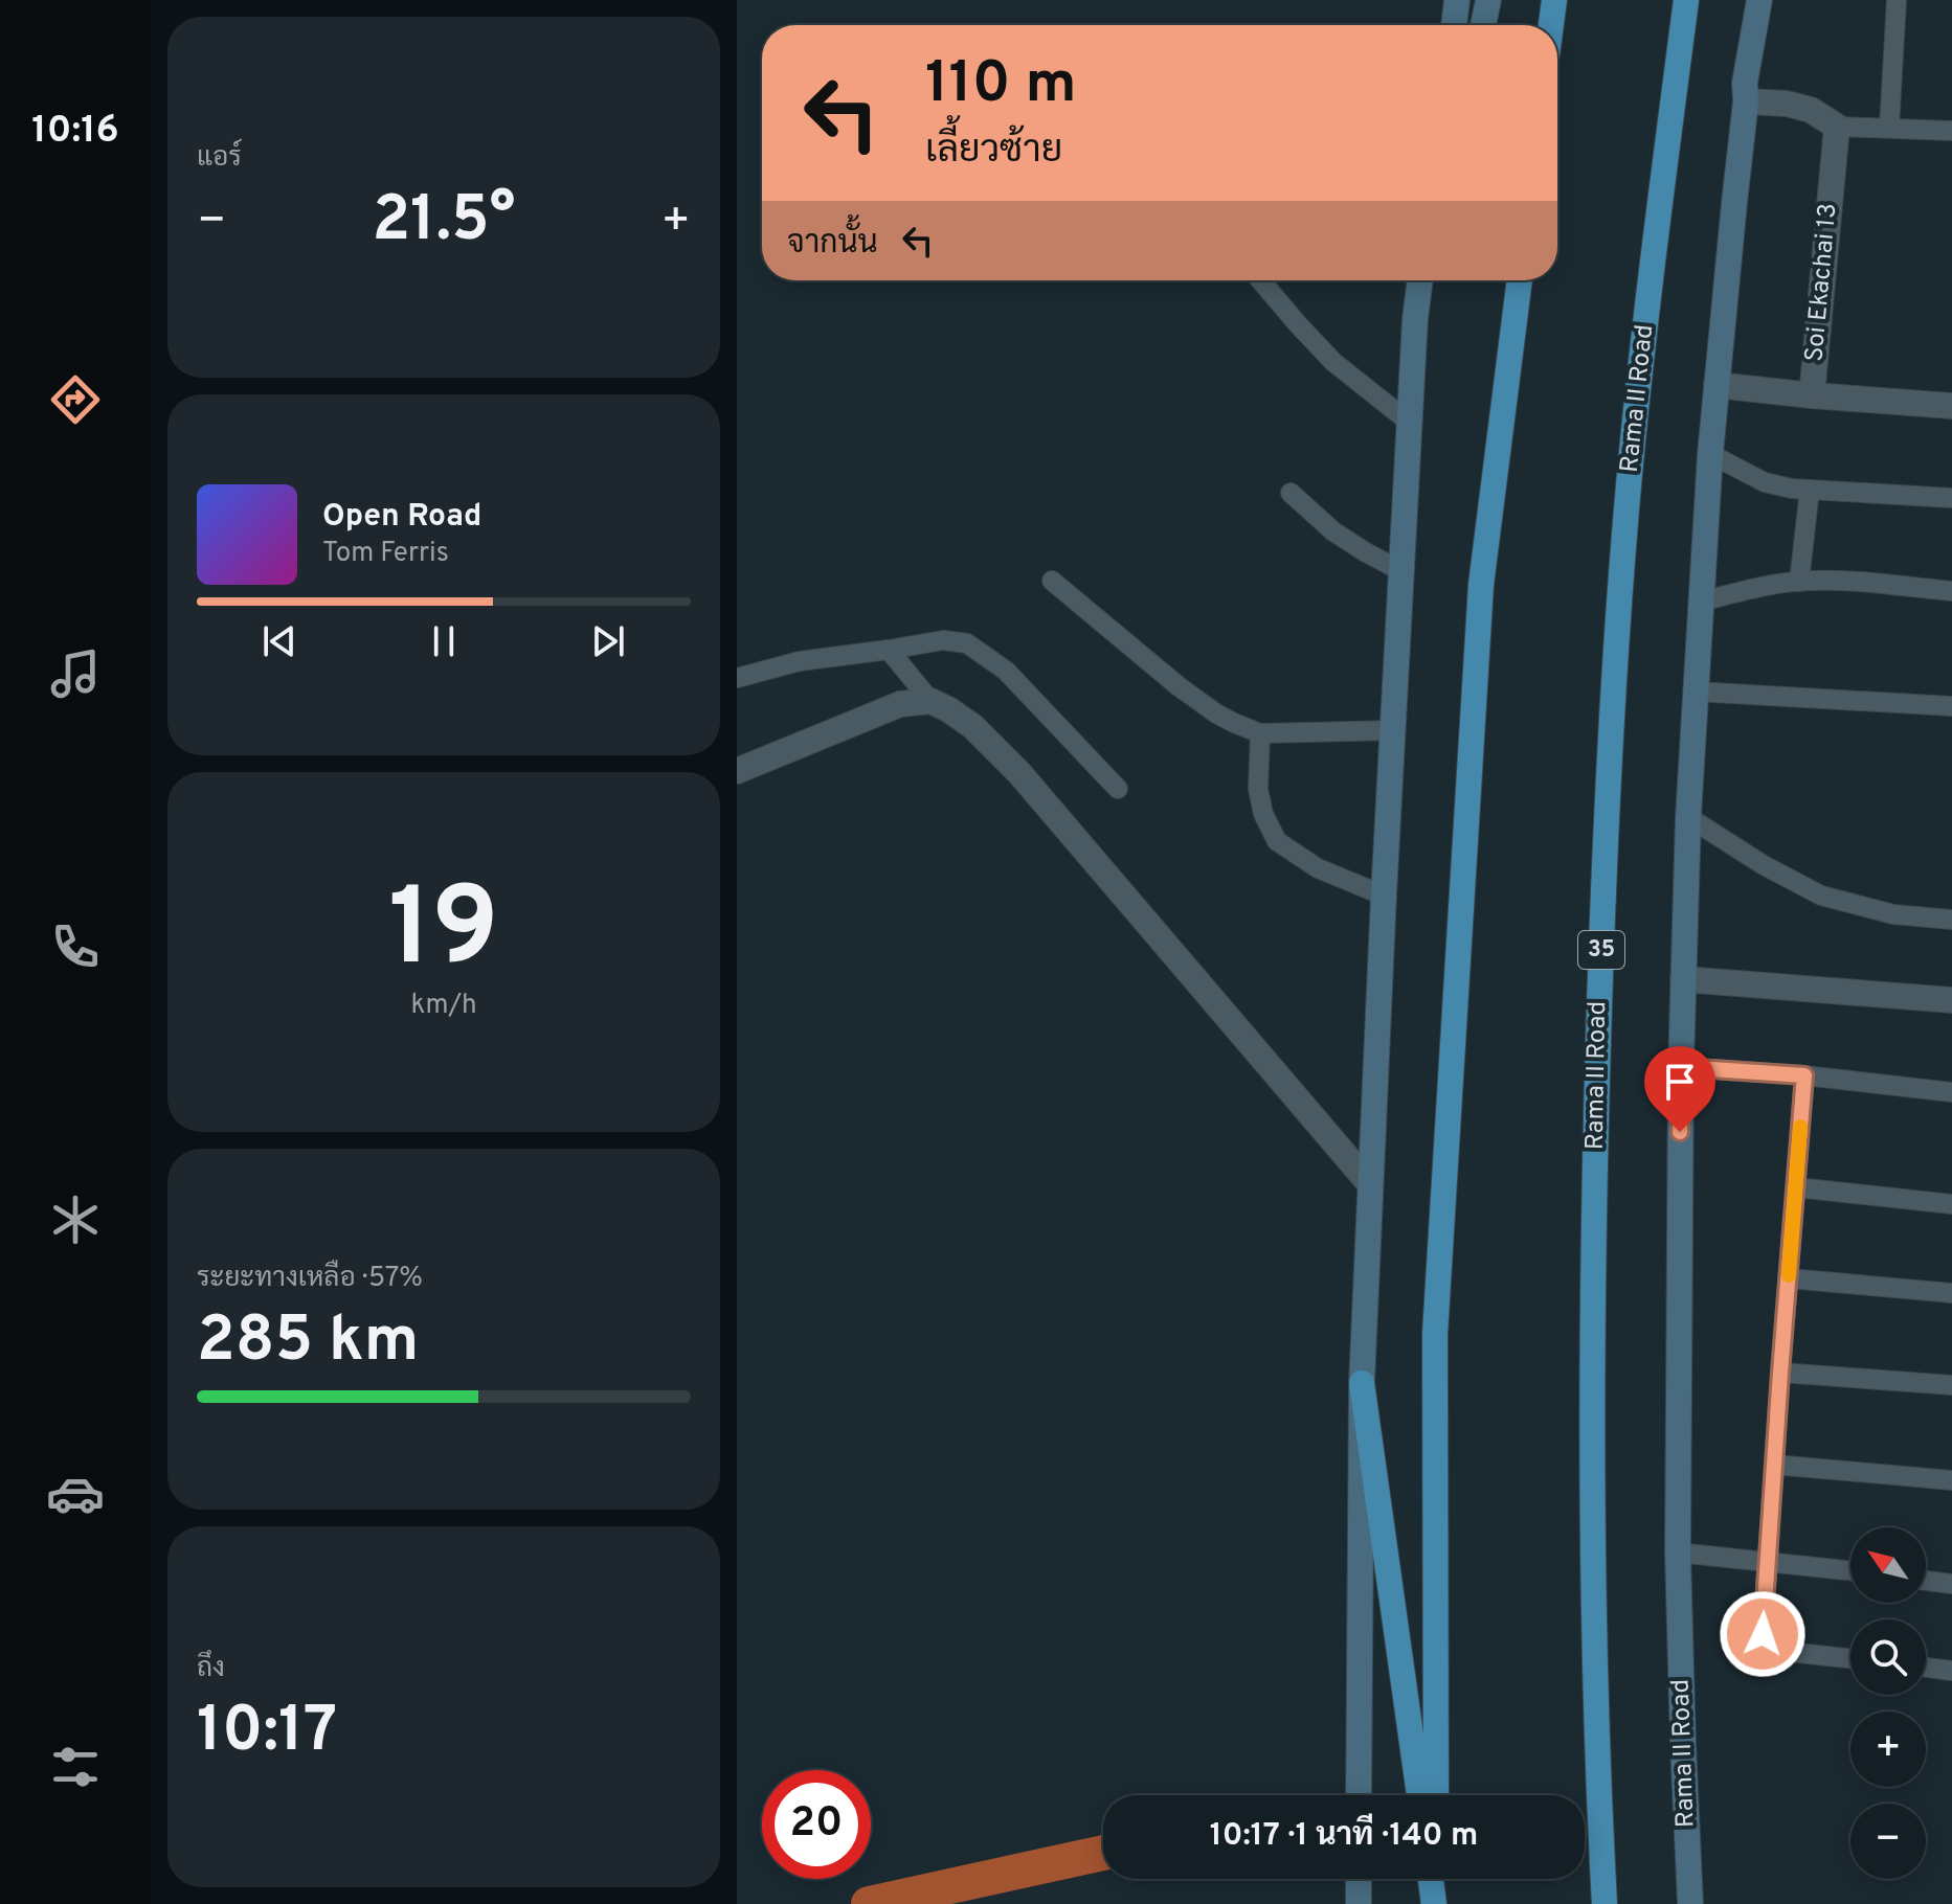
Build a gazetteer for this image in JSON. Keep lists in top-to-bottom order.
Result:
{
  "streets": {
    "highway": ["Rama II Road", "35"],
    "street": ["Soi Ekachai 13"]
  },
  "north": "top left",
  "page": {
    "tabs": "10:16",
    "tile": [
      "แอร์",
      ["19", "km/h"],
      ["ระยะทางเหลือ · 57%", "285 km"],
      ["ถึง", "10:17"]
    ],
    "turn": ["110 m", "เลี้ยวซ้าย"],
    "heat": ["−", "21.5°", "+"],
    "then": "จากนั้น",
    "song": ["Open Road", "Tom Ferris"],
    "map_buttons": ["+", "−"],
    "limit": "20",
    "trip": "10:17 · 1 นาที · 140 m"
  }
}
